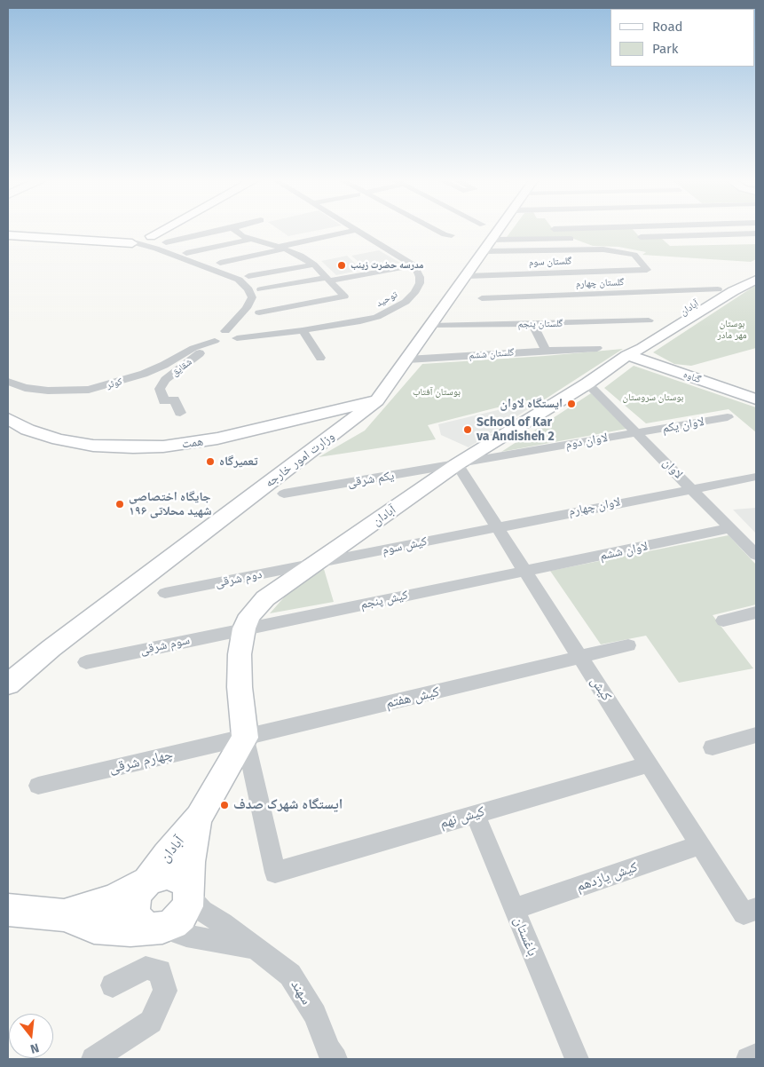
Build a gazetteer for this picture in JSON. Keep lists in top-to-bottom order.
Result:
{
  "streets": {
    "main road": [
      "آبادان",
      "گناوه",
      "همت",
      "وزارت امور خارجه"
    ],
    "street": [
      "گلستان سوم",
      "گلستان چهارم",
      "توحید",
      "گلستان پنجم",
      "گلستان ششم",
      "شقایق",
      "کوثر",
      "لاوان یکم",
      "لاوان دوم",
      "لاوان",
      "یکم شرقی",
      "لاوان چهارم",
      "کیش سوم",
      "لاوان ششم",
      "دوم شرقی",
      "کیش پنجم",
      "سوم شرقی",
      "کیش",
      "کیش هفتم",
      "چهارم شرقی",
      "کیش نهم",
      "کیش یازدهم",
      "باغستان",
      "سهند"
    ]
  },
  "crossings": [
    ["گلستان سوم", "وزارت امور خارجه"],
    ["گلستان چهارم", "آبادان"],
    ["آبادان", "گناوه"],
    ["آبادان", "لاوان دوم"],
    ["آبادان", "لاوان"],
    ["آبادان", "یکم شرقی"],
    ["آبادان", "کیش سوم"],
    ["آبادان", "دوم شرقی"],
    ["آبادان", "کیش پنجم"],
    ["آبادان", "سوم شرقی"],
    ["آبادان", "کیش"],
    ["آبادان", "کیش هفتم"],
    ["آبادان", "چهارم شرقی"],
    ["آبادان", "کیش نهم"],
    ["آبادان", "سهند"],
    ["گلستان پنجم", "وزارت امور خارجه"],
    ["گلستان ششم", "وزارت امور خارجه"],
    ["شقایق", "کوثر"],
    ["لاوان یکم", "لاوان دوم"],
    ["لاوان یکم", "لاوان"],
    ["لاوان دوم", "لاوان"],
    ["لاوان دوم", "یکم شرقی"],
    ["لاوان دوم", "کیش"],
    ["همت", "وزارت امور خارجه"],
    ["لاوان", "لاوان چهارم"],
    ["یکم شرقی", "کیش"],
    ["لاوان چهارم", "کیش سوم"],
    ["لاوان چهارم", "کیش"],
    ["کیش سوم", "دوم شرقی"],
    ["کیش سوم", "کیش"],
    ["لاوان ششم", "کیش پنجم"],
    ["لاوان ششم", "کیش"],
    ["کیش پنجم", "سوم شرقی"],
    ["کیش پنجم", "کیش"],
    ["کیش", "کیش هفتم"],
    ["کیش", "کیش نهم"],
    ["کیش", "کیش یازدهم"],
    ["کیش هفتم", "چهارم شرقی"],
    ["کیش نهم", "باغستان"],
    ["کیش یازدهم", "باغستان"]
  ],
  "parks": ["بوستان مهر مادر", "بوستان آفتاب", "بوستان سروستان"],
  "places": [
    "مدرسه حضرت زینب",
    "ایستگاه لاوان",
    "School of Kar va Andisheh 2",
    "تعمیرگاه",
    "جایگاه اختصاصی ۱۹۶ شهید محلاتی",
    "ایستگاه شهرک صدف"
  ],
  "legend": ["Road", "Park"],
  "north": "bottom"
}
